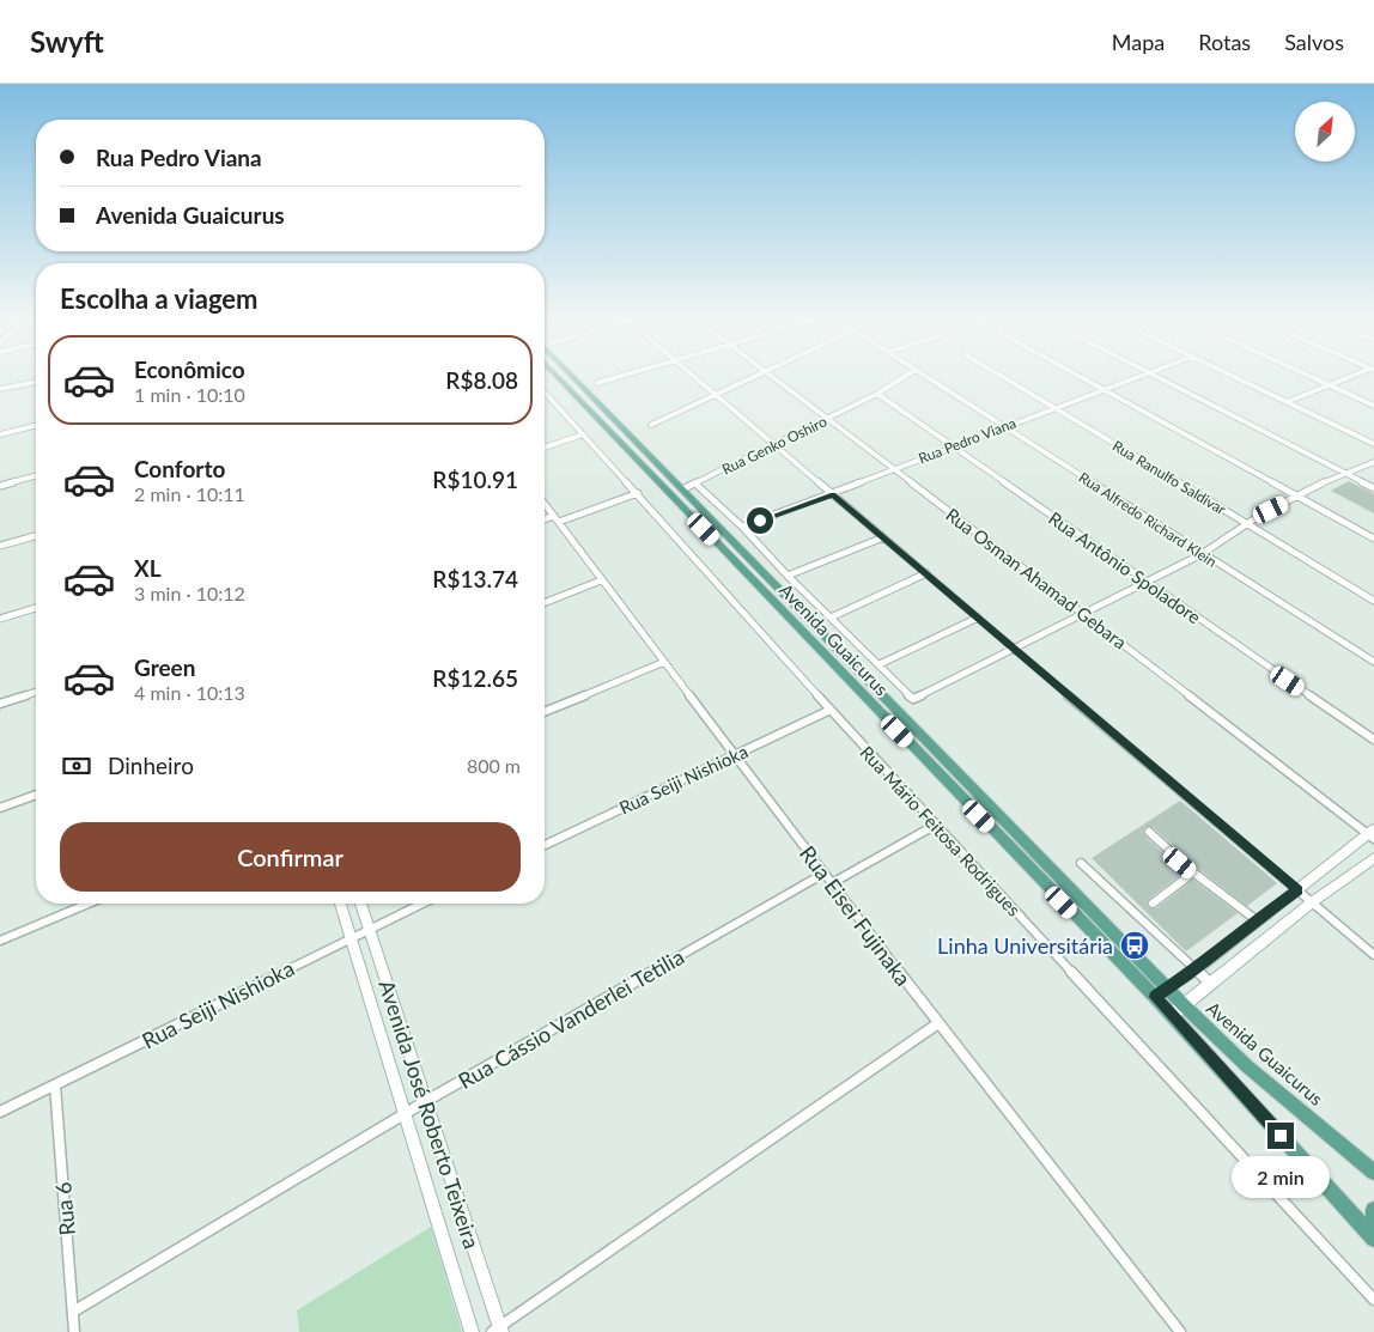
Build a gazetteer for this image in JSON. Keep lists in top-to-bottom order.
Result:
{
  "streets": {
    "main road": ["Avenida Guaicurus"],
    "street": [
      "Rua Pedro Viana",
      "Rua Genko Oshiro",
      "Rua Ranulfo Saldivar",
      "Rua Alfredo Richard Klein",
      "Rua Antônio Spoladore",
      "Rua Osman Ahamad Gebara",
      "Rua Seiji Nishioka",
      "Rua Mário Feitosa Rodrigues",
      "Rua Eisei Fujinaka",
      "Rua Cássio Vanderlei Tetilia",
      "Avenida José Roberto Teixeira",
      "Rua 6"
    ]
  },
  "crossings": [
    ["Rua Pedro Viana", "Rua Ranulfo Saldivar"],
    ["Rua Pedro Viana", "Rua Alfredo Richard Klein"],
    ["Rua Pedro Viana", "Rua Antônio Spoladore"],
    ["Rua Pedro Viana", "Rua Osman Ahamad Gebara"],
    ["Rua Genko Oshiro", "Rua Antônio Spoladore"],
    ["Rua Genko Oshiro", "Rua Osman Ahamad Gebara"],
    ["Rua Genko Oshiro", "Avenida Guaicurus"],
    ["Rua Seiji Nishioka", "Rua Mário Feitosa Rodrigues"],
    ["Rua Seiji Nishioka", "Rua Eisei Fujinaka"],
    ["Rua Seiji Nishioka", "Avenida José Roberto Teixeira"],
    ["Rua Seiji Nishioka", "Rua 6"],
    ["Rua Eisei Fujinaka", "Rua Cássio Vanderlei Tetilia"],
    ["Rua Cássio Vanderlei Tetilia", "Avenida José Roberto Teixeira"],
    ["Rua Cássio Vanderlei Tetilia", "Rua 6"]
  ],
  "places": {
    "bus stop": ["Linha Universitária"]
  },
  "north": "top right",
  "page": {
    "header": "Swyft",
    "nav": ["Mapa", "Rotas", "Salvos"],
    "banner": ["Rua Pedro Viana", "Avenida Guaicurus"],
    "heading": "Escolha a viagem",
    "list": [
      {
        "name": "Econômico",
        "note": "1 min · 10:10",
        "value": "R$8.08"
      },
      {
        "name": "Conforto",
        "note": "2 min · 10:11",
        "value": "R$10.91"
      },
      {
        "name": "XL",
        "note": "3 min · 10:12",
        "value": "R$13.74"
      },
      {
        "name": "Green",
        "note": "4 min · 10:13",
        "value": "R$12.65"
      }
    ],
    "pay": ["Dinheiro", "800 m"],
    "buttons": "Confirmar",
    "bubble": "2 min"
  }
}
